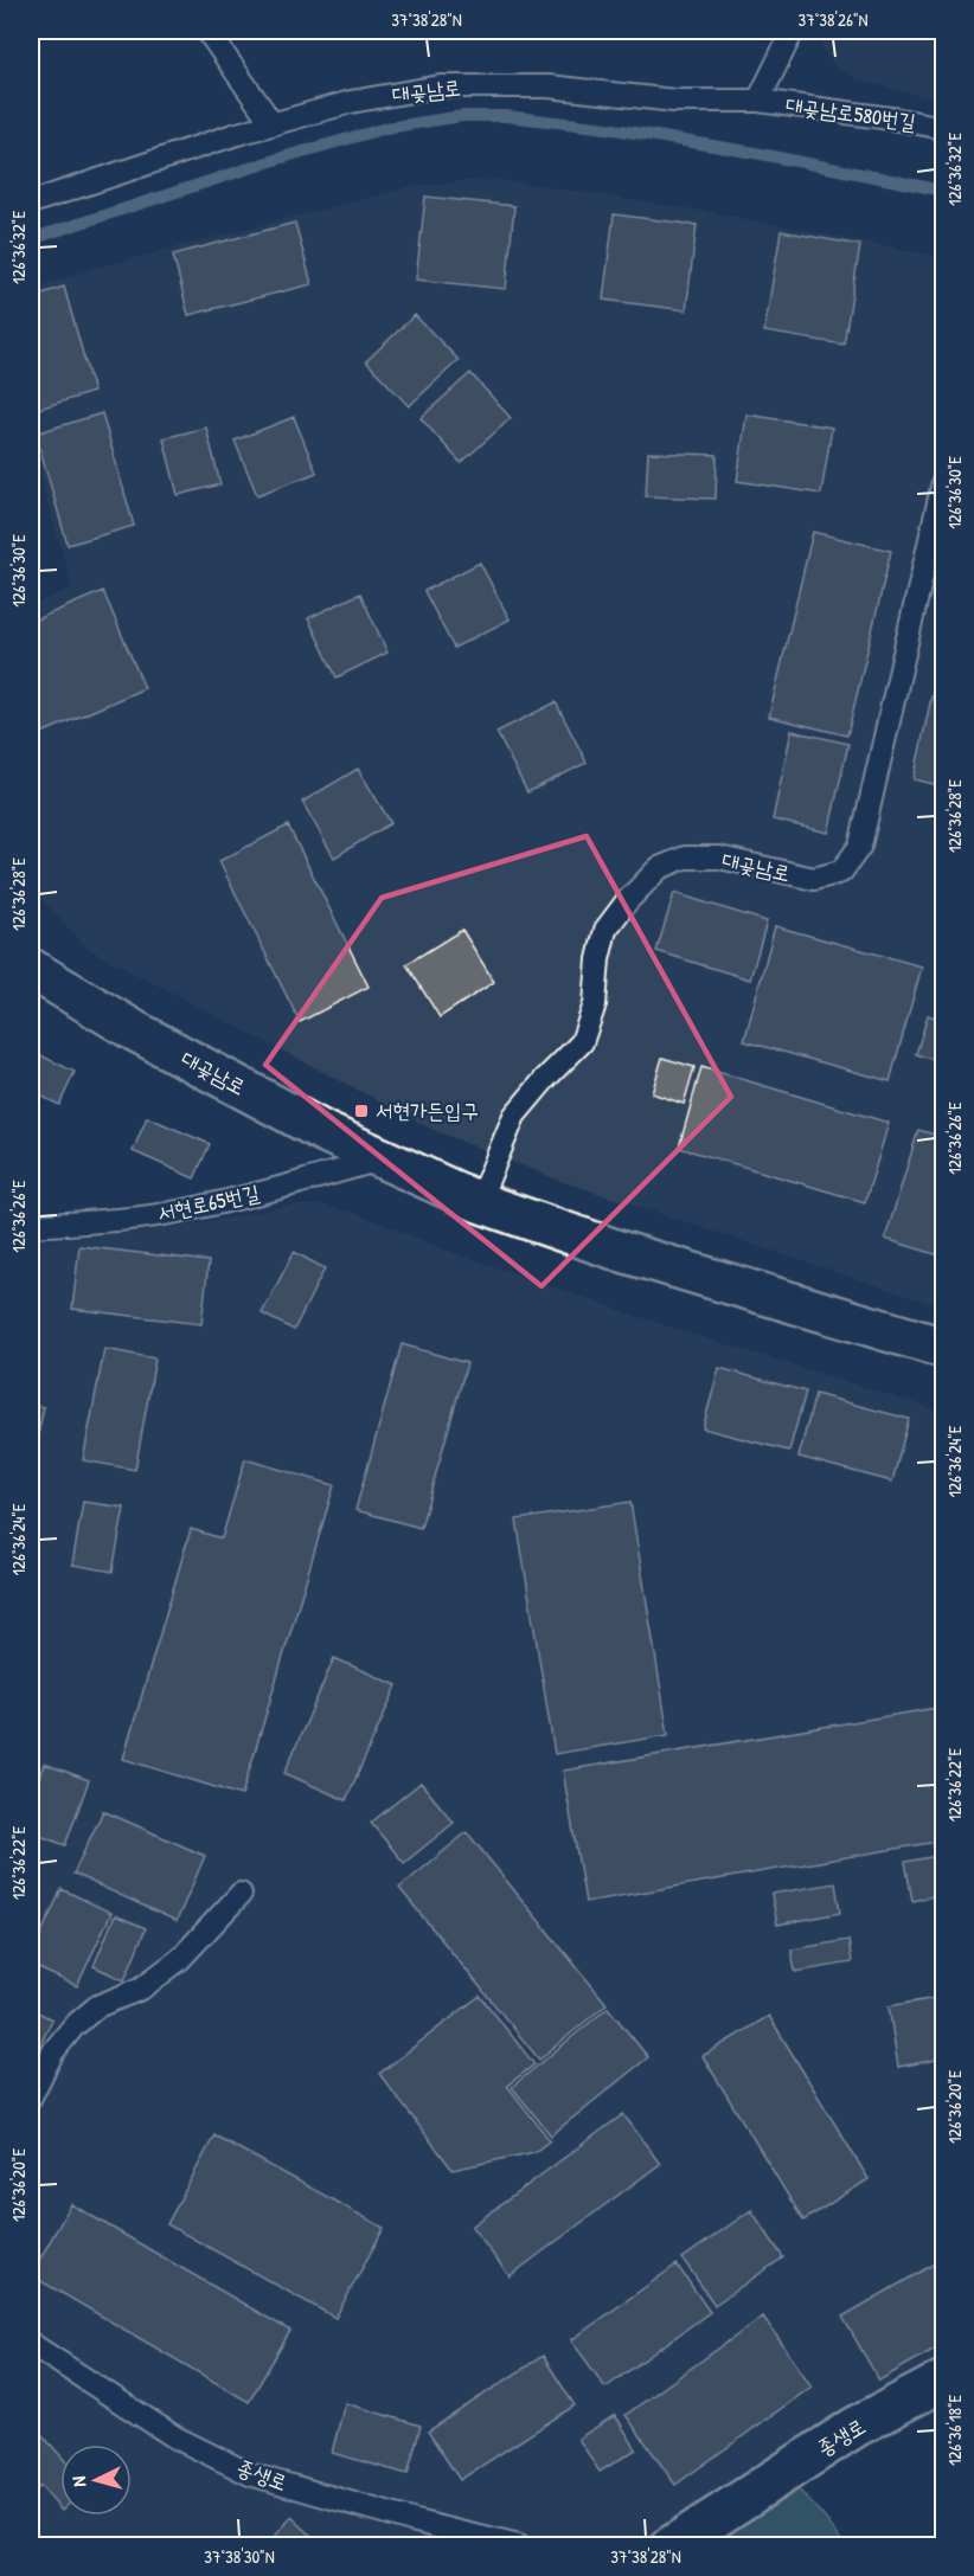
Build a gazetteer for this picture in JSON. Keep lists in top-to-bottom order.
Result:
{
  "streets": {
    "street": ["대곶남로", "종생로"],
    "lane": ["대곶남로580번길", "서현로65번길"]
  },
  "crossings": [
    ["대곶남로", "대곶남로580번길"],
    ["대곶남로", "서현로65번길"]
  ],
  "places": {
    "transit": ["서현가든입구"]
  },
  "north": "left",
  "coordinates": [
    "37°38'28\"N",
    "37°38'26\"N",
    "126°36'32\"E",
    "126°36'30\"E",
    "126°36'28\"E",
    "126°36'26\"E",
    "126°36'24\"E",
    "126°36'22\"E",
    "126°36'20\"E",
    "126°36'18\"E",
    "37°38'30\"N"
  ]
}
